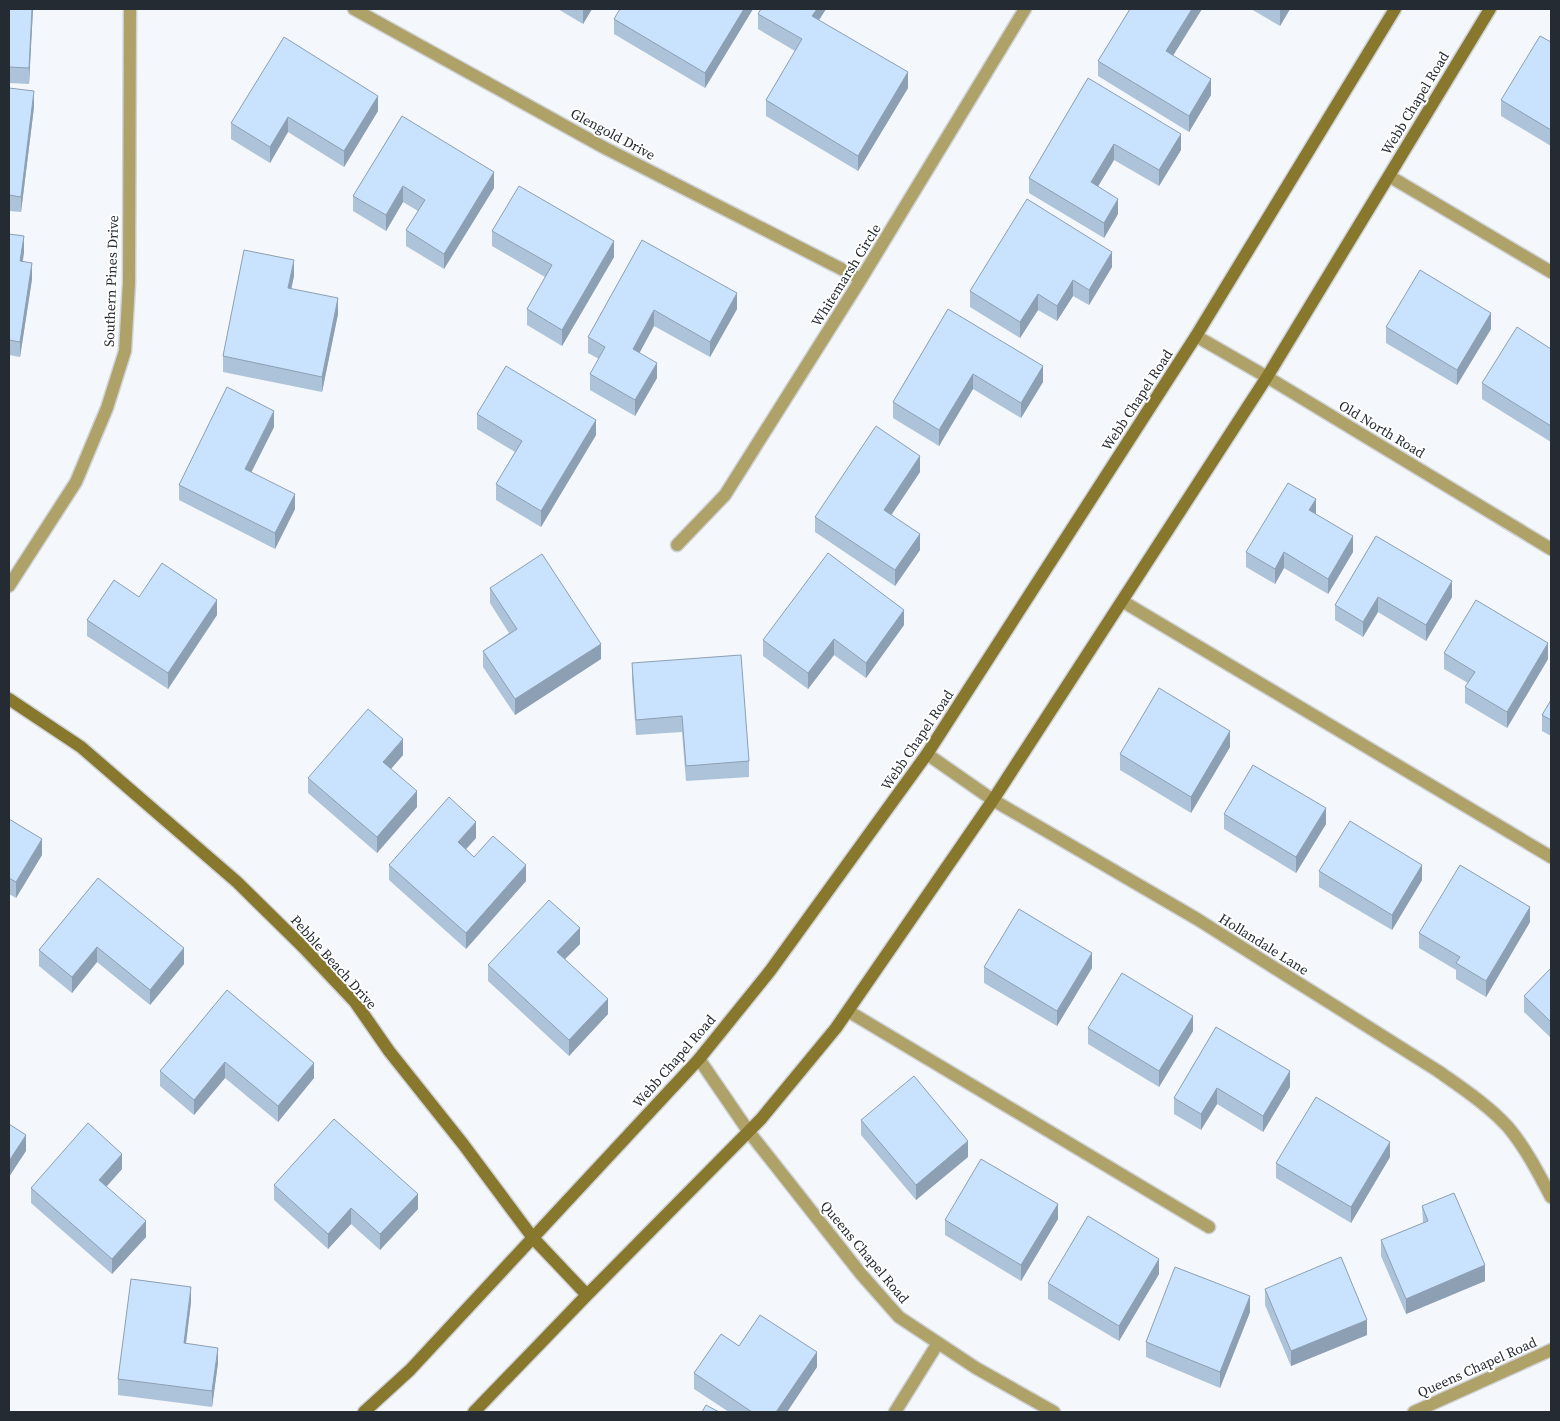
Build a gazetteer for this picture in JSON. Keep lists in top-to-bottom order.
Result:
{
  "streets": {
    "main road": ["Webb Chapel Road", "Pebble Beach Drive"],
    "street": [
      "Glengold Drive",
      "Whitemarsh Circle",
      "Southern Pines Drive",
      "Old North Road",
      "Hollandale Lane",
      "Queens Chapel Road"
    ]
  },
  "crossings": [
    ["Webb Chapel Road", "Old North Road"],
    ["Webb Chapel Road", "Hollandale Lane"],
    ["Webb Chapel Road", "Pebble Beach Drive"],
    ["Webb Chapel Road", "Queens Chapel Road"],
    ["Glengold Drive", "Whitemarsh Circle"]
  ]
}
